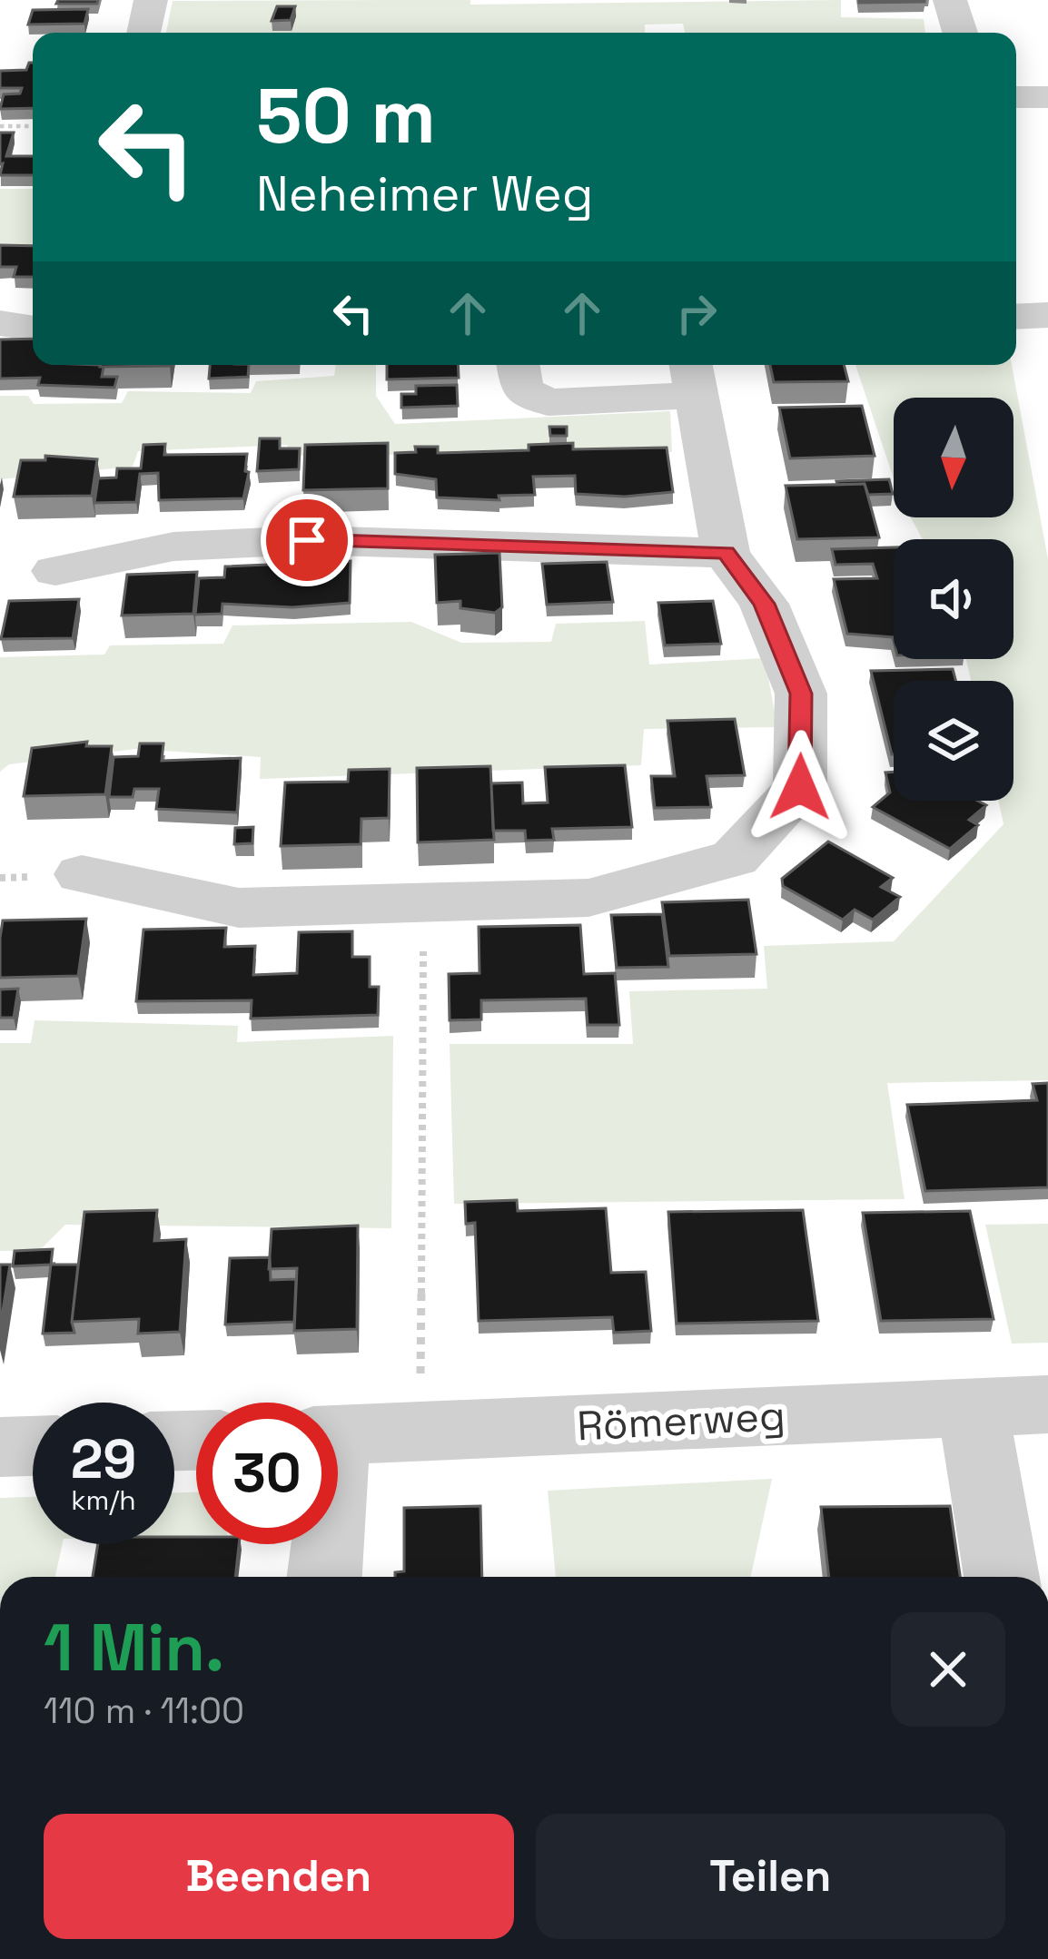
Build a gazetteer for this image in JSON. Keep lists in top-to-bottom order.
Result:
{
  "streets": {
    "street": ["Römerweg"]
  },
  "north": "bottom",
  "page": {
    "turn": ["50 m", "Neheimer Weg"],
    "speed": "29 km/h",
    "limit": "30",
    "heading": ["1 Min.", "110 m · 11:00"],
    "buttons": ["Beenden", "Teilen"]
  }
}
